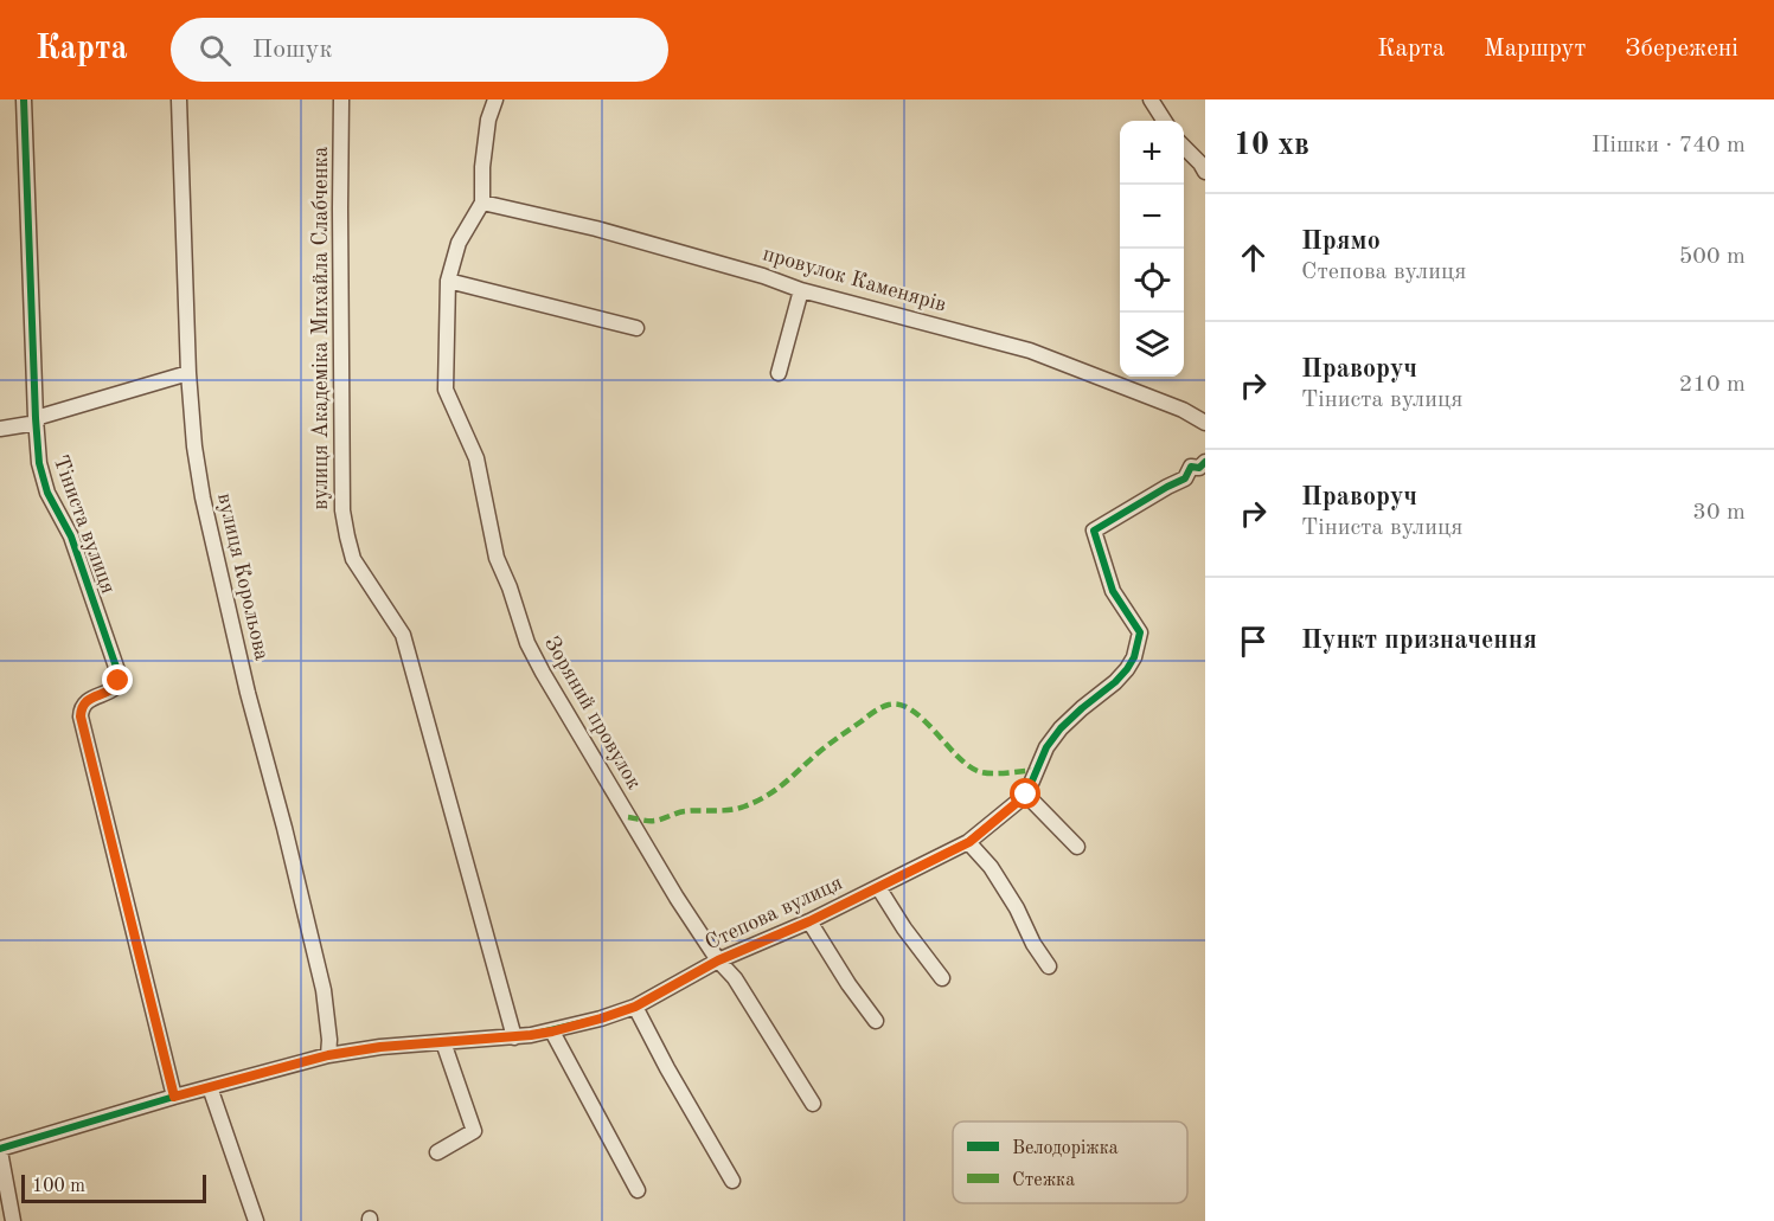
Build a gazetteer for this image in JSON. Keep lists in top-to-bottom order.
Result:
{
  "streets": {
    "street": [
      "провулок Каменярів",
      "вулиця Академіка Михайла Слабченка",
      "Тіниста вулиця",
      "вулиця Корольова",
      "Зоряний провулок",
      "Степова вулиця"
    ]
  },
  "crossings": [
    ["провулок Каменярів", "Зоряний провулок"],
    ["вулиця Академіка Михайла Слабченка", "Степова вулиця"],
    ["Тіниста вулиця", "Степова вулиця"],
    ["вулиця Корольова", "Степова вулиця"],
    ["Зоряний провулок", "Степова вулиця"]
  ],
  "legend": ["Велодоріжка", "Стежка"],
  "scale_bar": "100 m",
  "page": {
    "header": "Карта",
    "search": "Пошук",
    "nav": ["Карта", "Маршрут", "Збережені"],
    "heading": ["10 хв", "Пішки · 740 m"],
    "map_buttons": ["+", "−"],
    "list": [
      ["Прямо", "Степова вулиця", "500 m"],
      ["Праворуч", "Тіниста вулиця", "210 m"],
      ["Праворуч", "Тіниста вулиця", "30 m"],
      "Пункт призначення"
    ],
    "scale": "100 m"
  }
}
